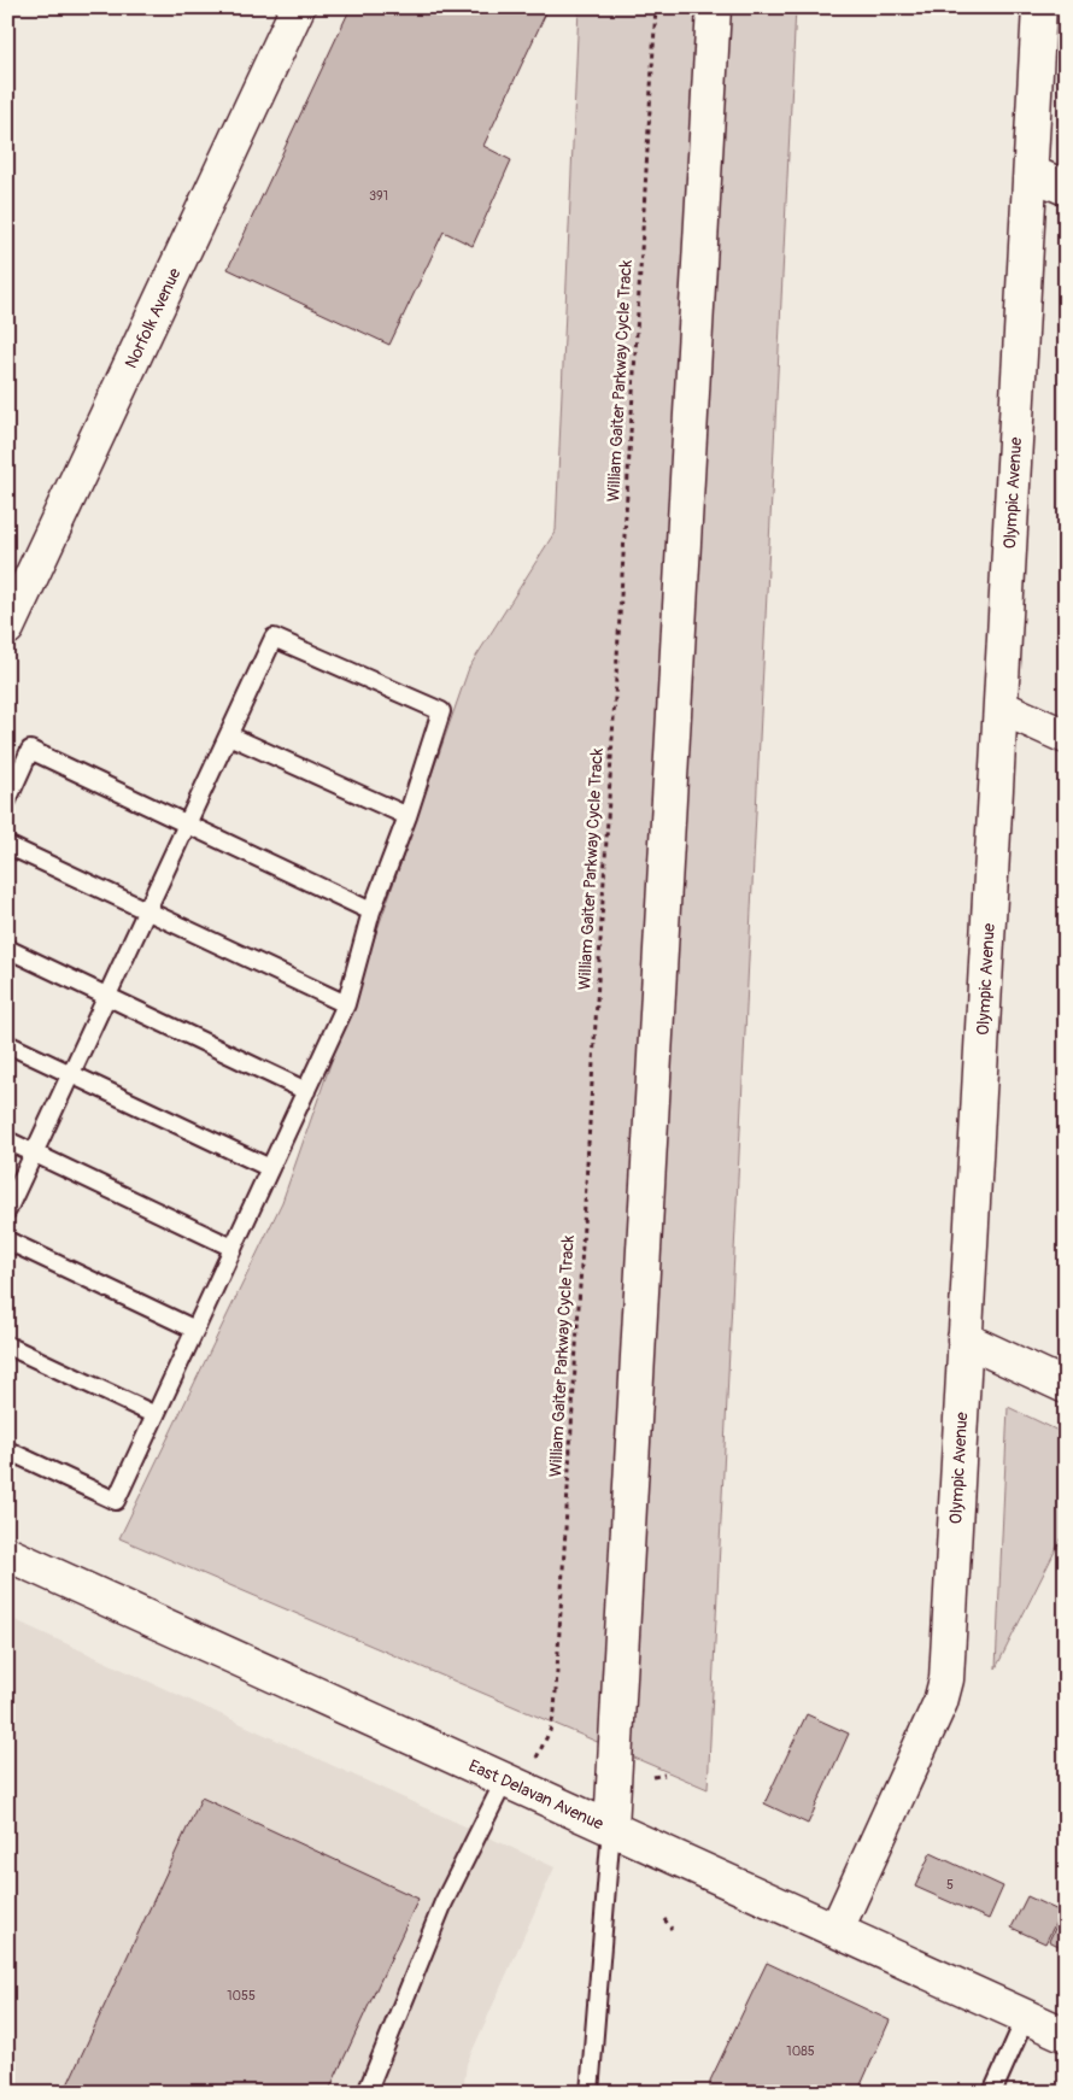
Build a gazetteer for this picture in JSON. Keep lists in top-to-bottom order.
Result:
{
  "streets": {
    "street": ["Norfolk Avenue", "Olympic Avenue", "East Delavan Avenue"],
    "path": ["William Gaiter Parkway Cycle Track"]
  },
  "crossings": [
    ["Olympic Avenue", "East Delavan Avenue"]
  ],
  "house_numbers": [
    "391",
    "5",
    "1055",
    "1085"
  ]
}
